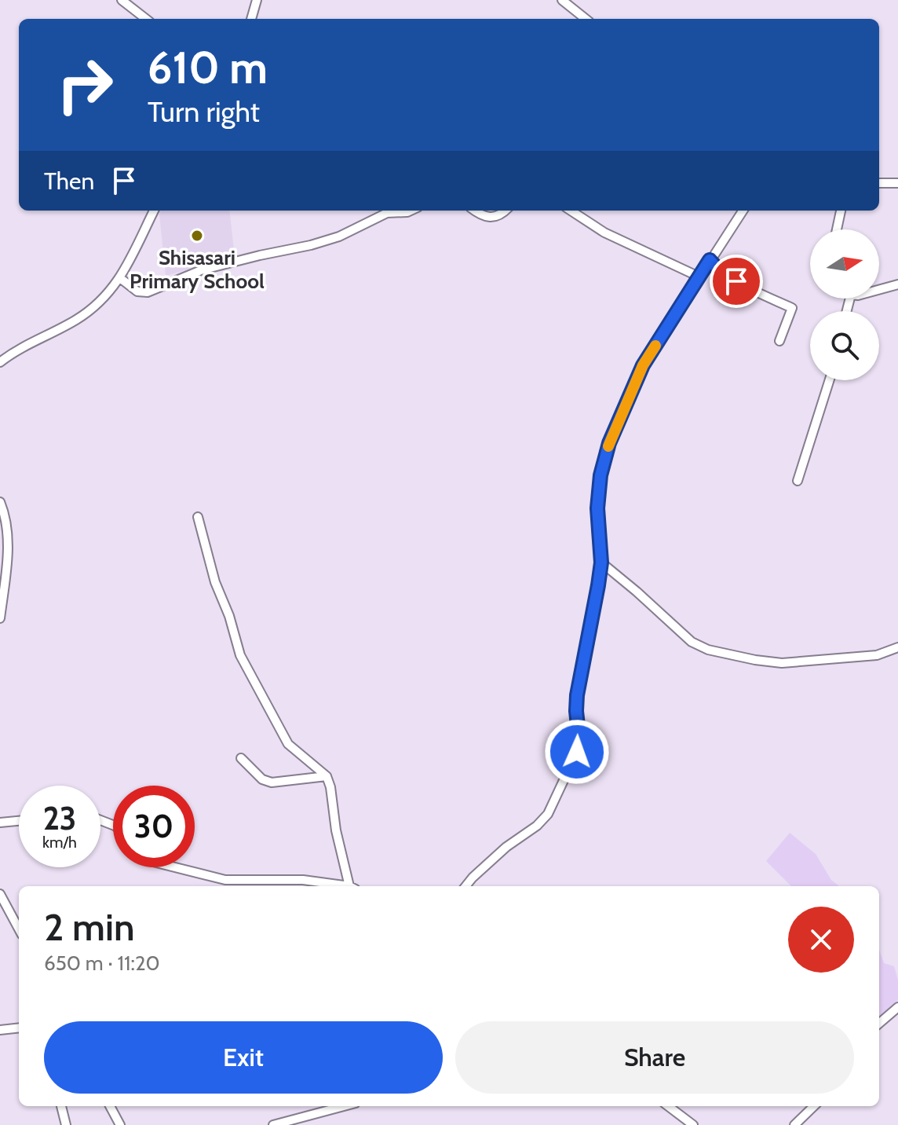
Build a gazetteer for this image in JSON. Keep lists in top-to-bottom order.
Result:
{
  "places": ["Shisasari Primary School"],
  "north": "right",
  "page": {
    "turn": ["610 m", "Turn right"],
    "then": "Then",
    "speed": "23 km/h",
    "limit": "30",
    "heading": ["2 min", "650 m · 11:20"],
    "buttons": ["Exit", "Share"]
  }
}
